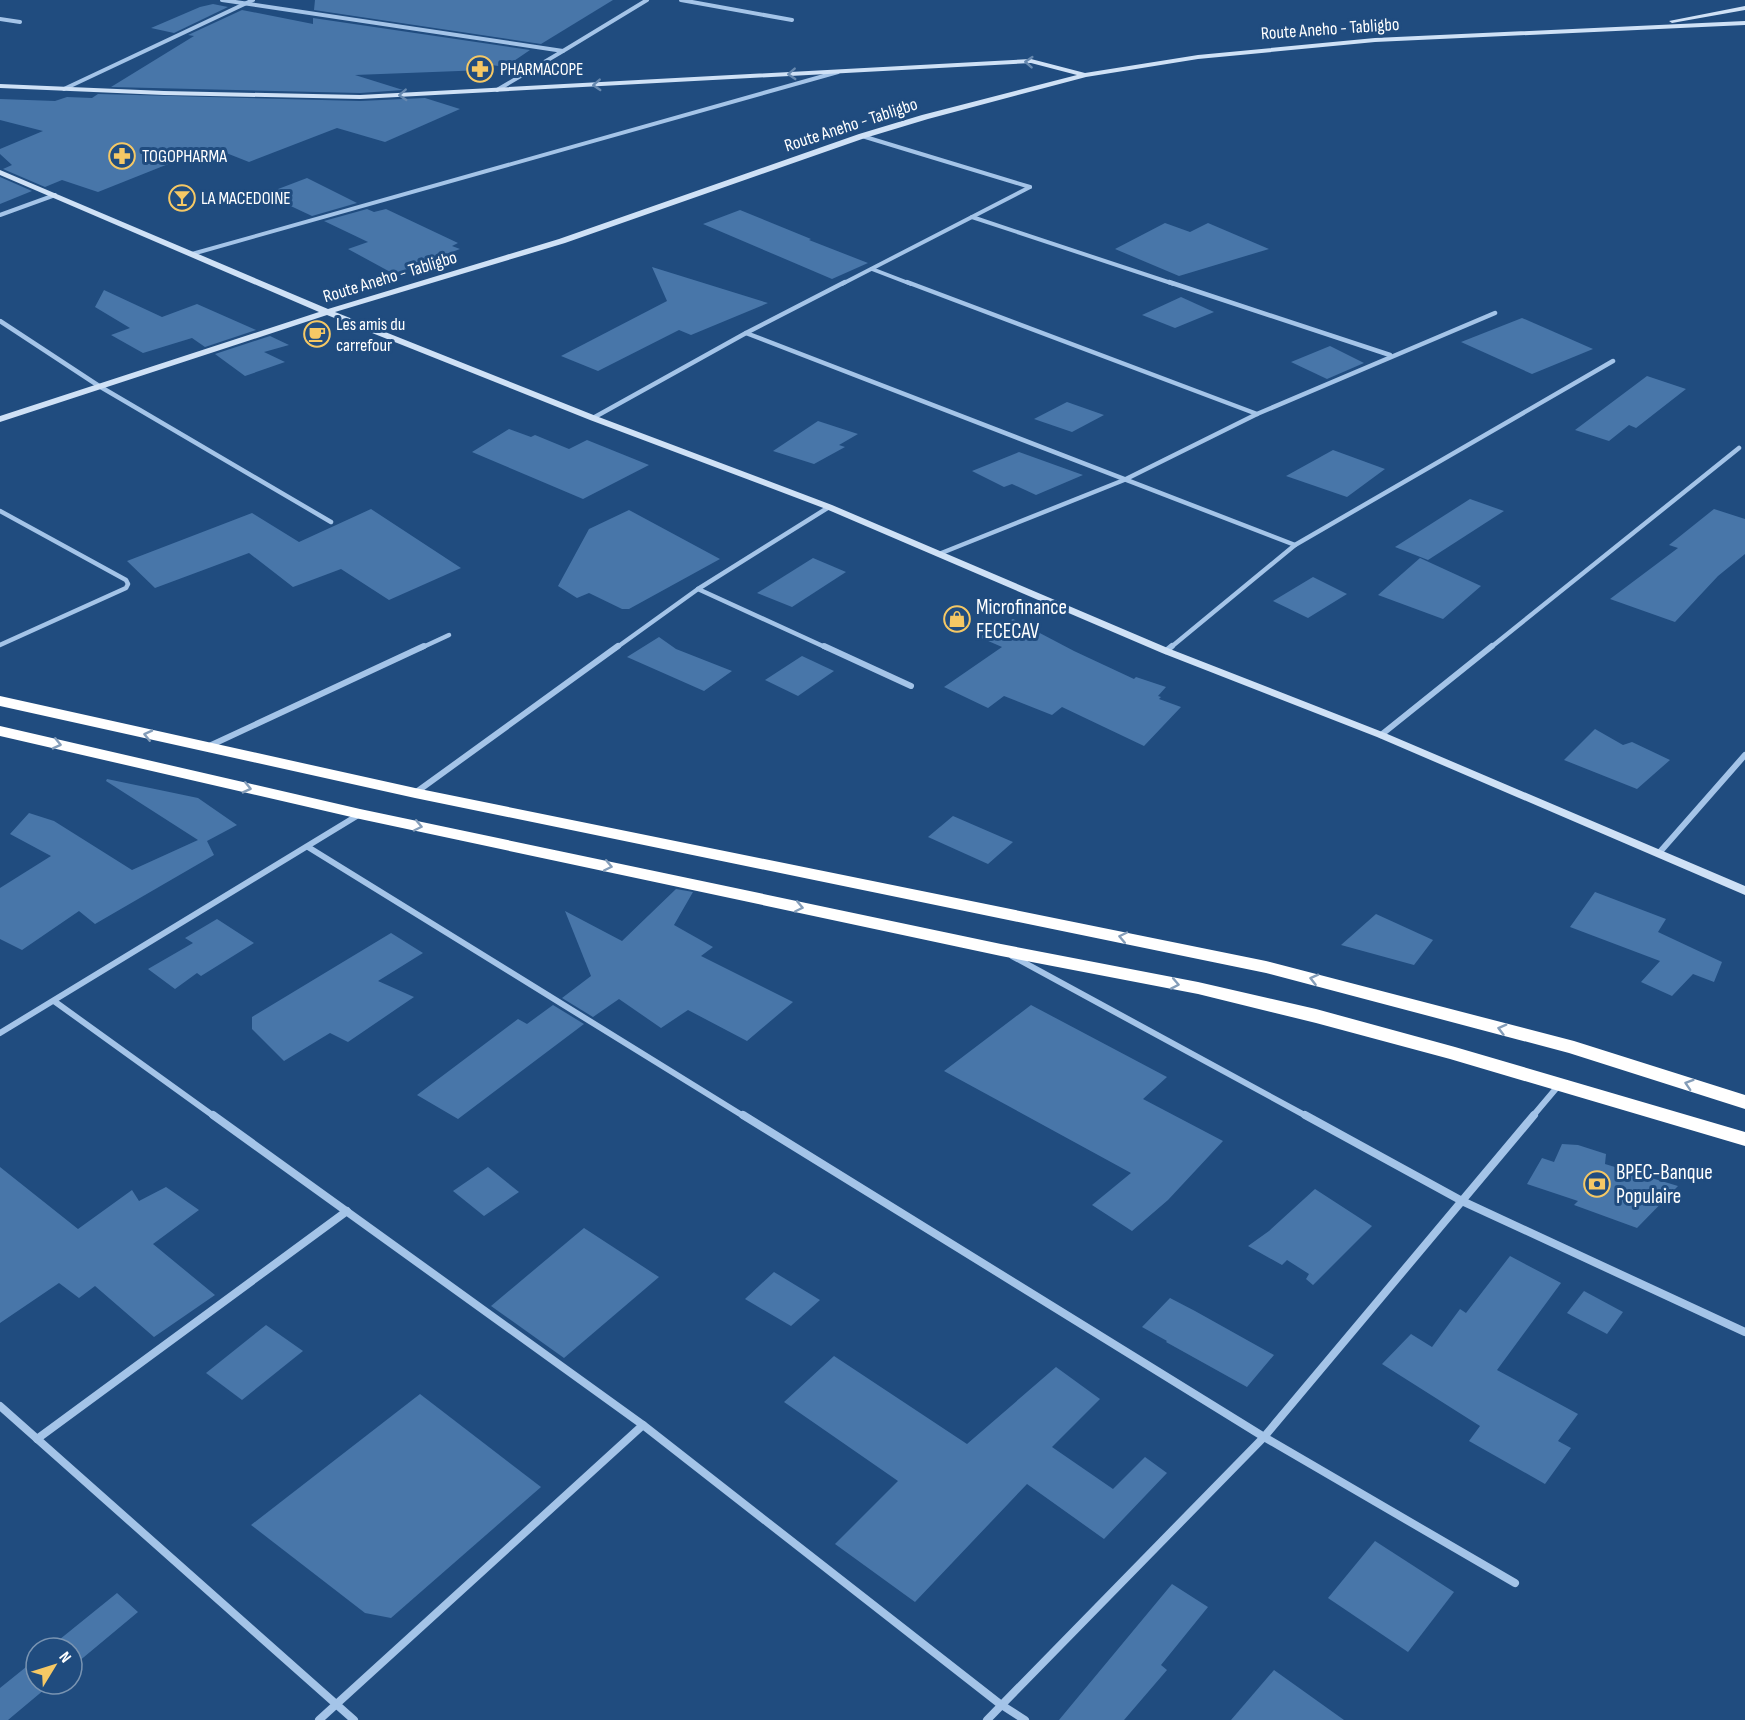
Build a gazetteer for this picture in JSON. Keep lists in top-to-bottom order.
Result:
{
  "streets": {
    "street": ["Route Aneho - Tabligbo"]
  },
  "places": {
    "pharmacy": ["PHARMACOPE", "TOGOPHARMA"],
    "bar": ["LA MACEDOINE"],
    "cafe": ["Les amis du carrefour"],
    "shop": ["Microfinance FECECAV"],
    "bank": ["BPEC-Banque Populaire"]
  },
  "north": "top right"
}
